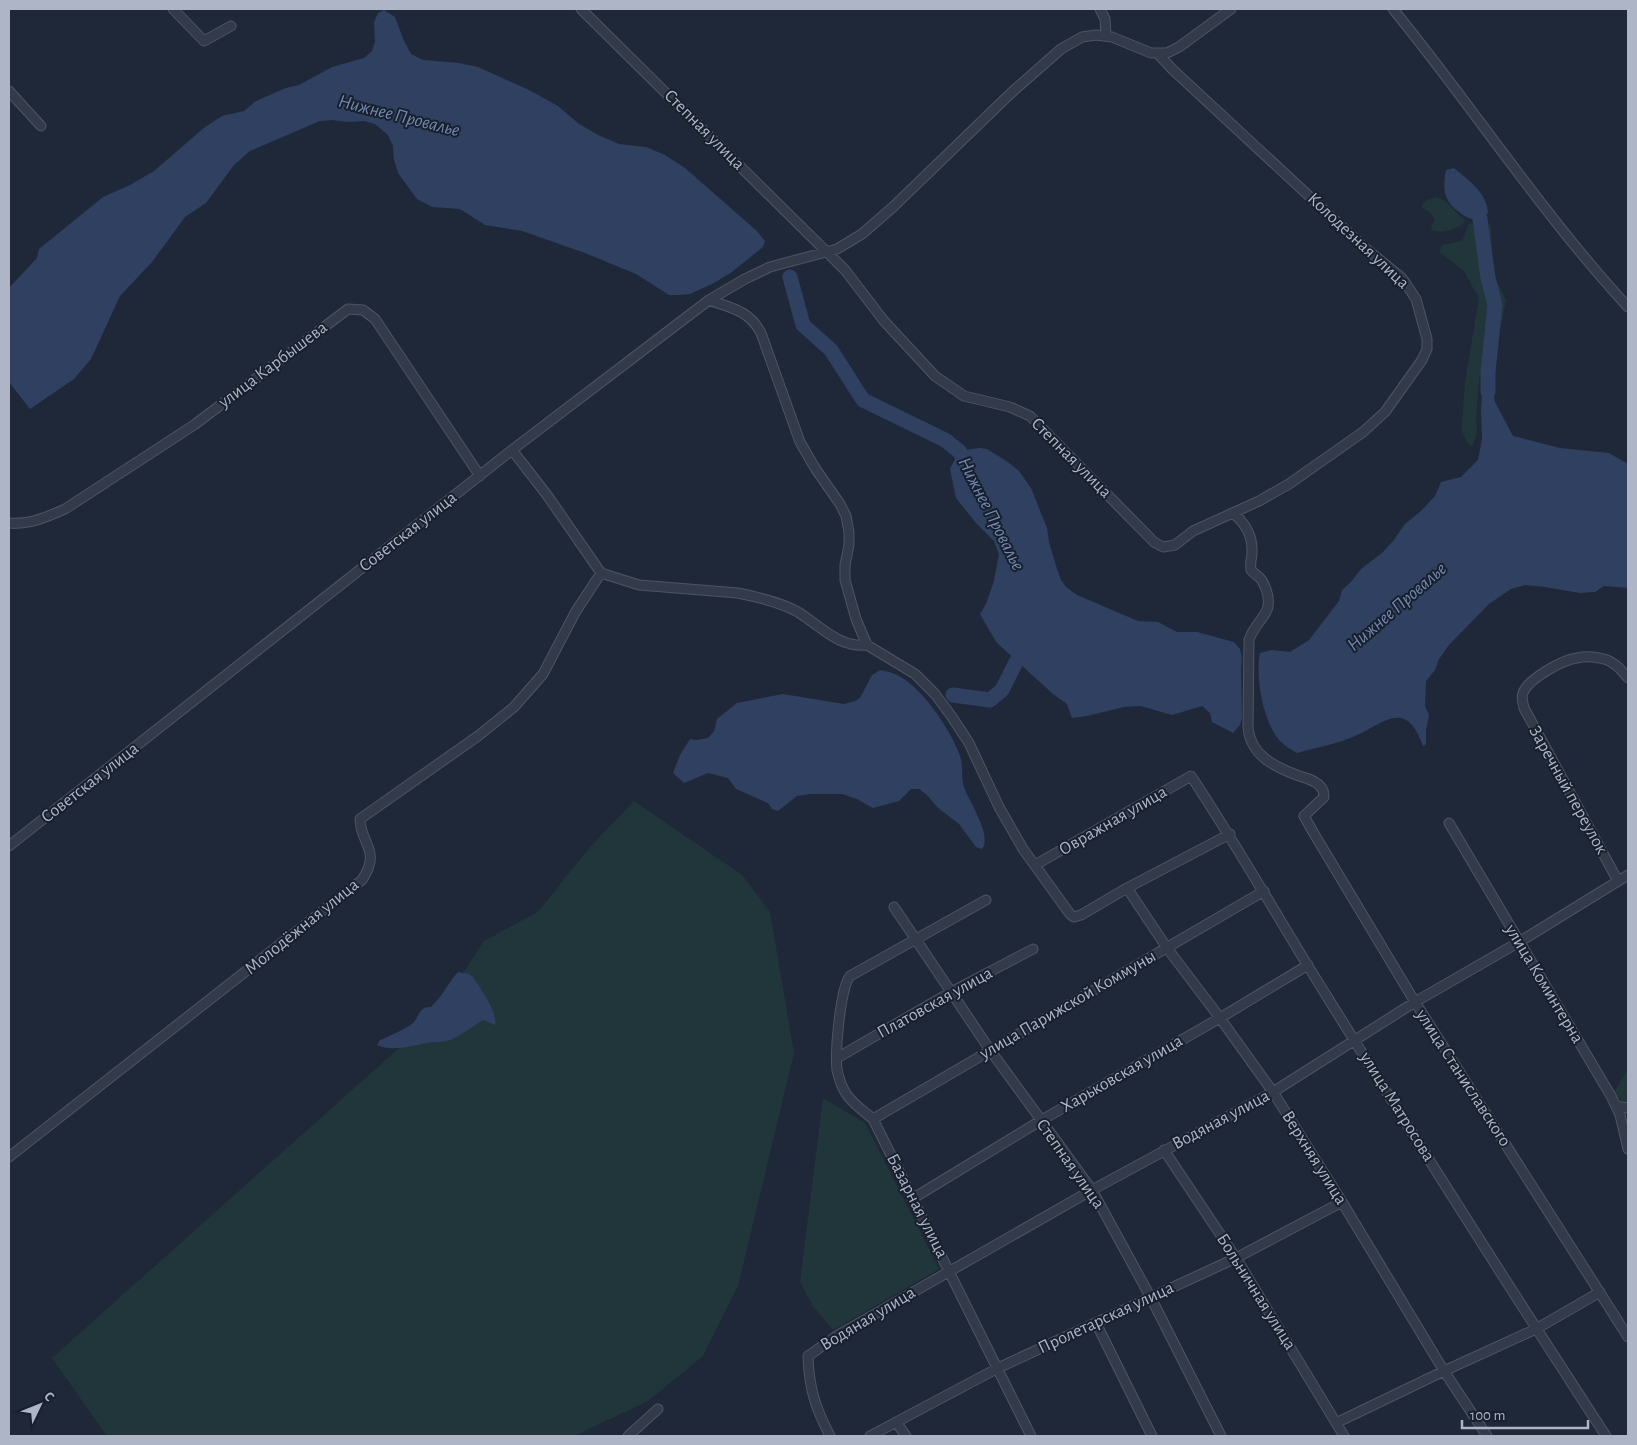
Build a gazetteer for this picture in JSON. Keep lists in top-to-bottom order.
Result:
{
  "streets": {
    "street": [
      "Степная улица",
      "Колодезная улица",
      "улица Карбышева",
      "Советская улица",
      "Заречный переулок",
      "Овражная улица",
      "Молодёжная улица",
      "улица Коминтерна",
      "Платовская улица",
      "улица Парижской Коммуны",
      "Харьковская улица",
      "улица Станиславского",
      "улица Матросова",
      "Водяная улица",
      "Верхняя улица",
      "Базарная улица",
      "Больничная улица",
      "Пролетарская улица"
    ]
  },
  "crossings": [
    ["Степная улица", "Колодезная улица"],
    ["Степная улица", "Советская улица"],
    ["Степная улица", "Платовская улица"],
    ["Степная улица", "улица Парижской Коммуны"],
    ["Степная улица", "Харьковская улица"],
    ["Степная улица", "улица Станиславского"],
    ["Степная улица", "Водяная улица"],
    ["Степная улица", "Базарная улица"],
    ["Степная улица", "Пролетарская улица"],
    ["Колодезная улица", "улица Станиславского"],
    ["улица Карбышева", "Советская улица"],
    ["Заречный переулок", "Водяная улица"],
    ["Овражная улица", "улица Матросова"],
    ["улица Коминтерна", "Водяная улица"],
    ["Платовская улица", "Базарная улица"],
    ["улица Парижской Коммуны", "улица Матросова"],
    ["улица Парижской Коммуны", "Верхняя улица"],
    ["улица Парижской Коммуны", "Базарная улица"],
    ["Харьковская улица", "улица Матросова"],
    ["Харьковская улица", "Верхняя улица"],
    ["Харьковская улица", "Базарная улица"],
    ["улица Станиславского", "Водяная улица"],
    ["улица Матросова", "Водяная улица"],
    ["Водяная улица", "Верхняя улица"],
    ["Водяная улица", "Базарная улица"],
    ["Водяная улица", "Больничная улица"],
    ["Верхняя улица", "Пролетарская улица"],
    ["Базарная улица", "Пролетарская улица"],
    ["Больничная улица", "Пролетарская улица"]
  ],
  "water": ["Нижнее Провалье"],
  "scale_bar": "100 m",
  "north": "top right"
}
